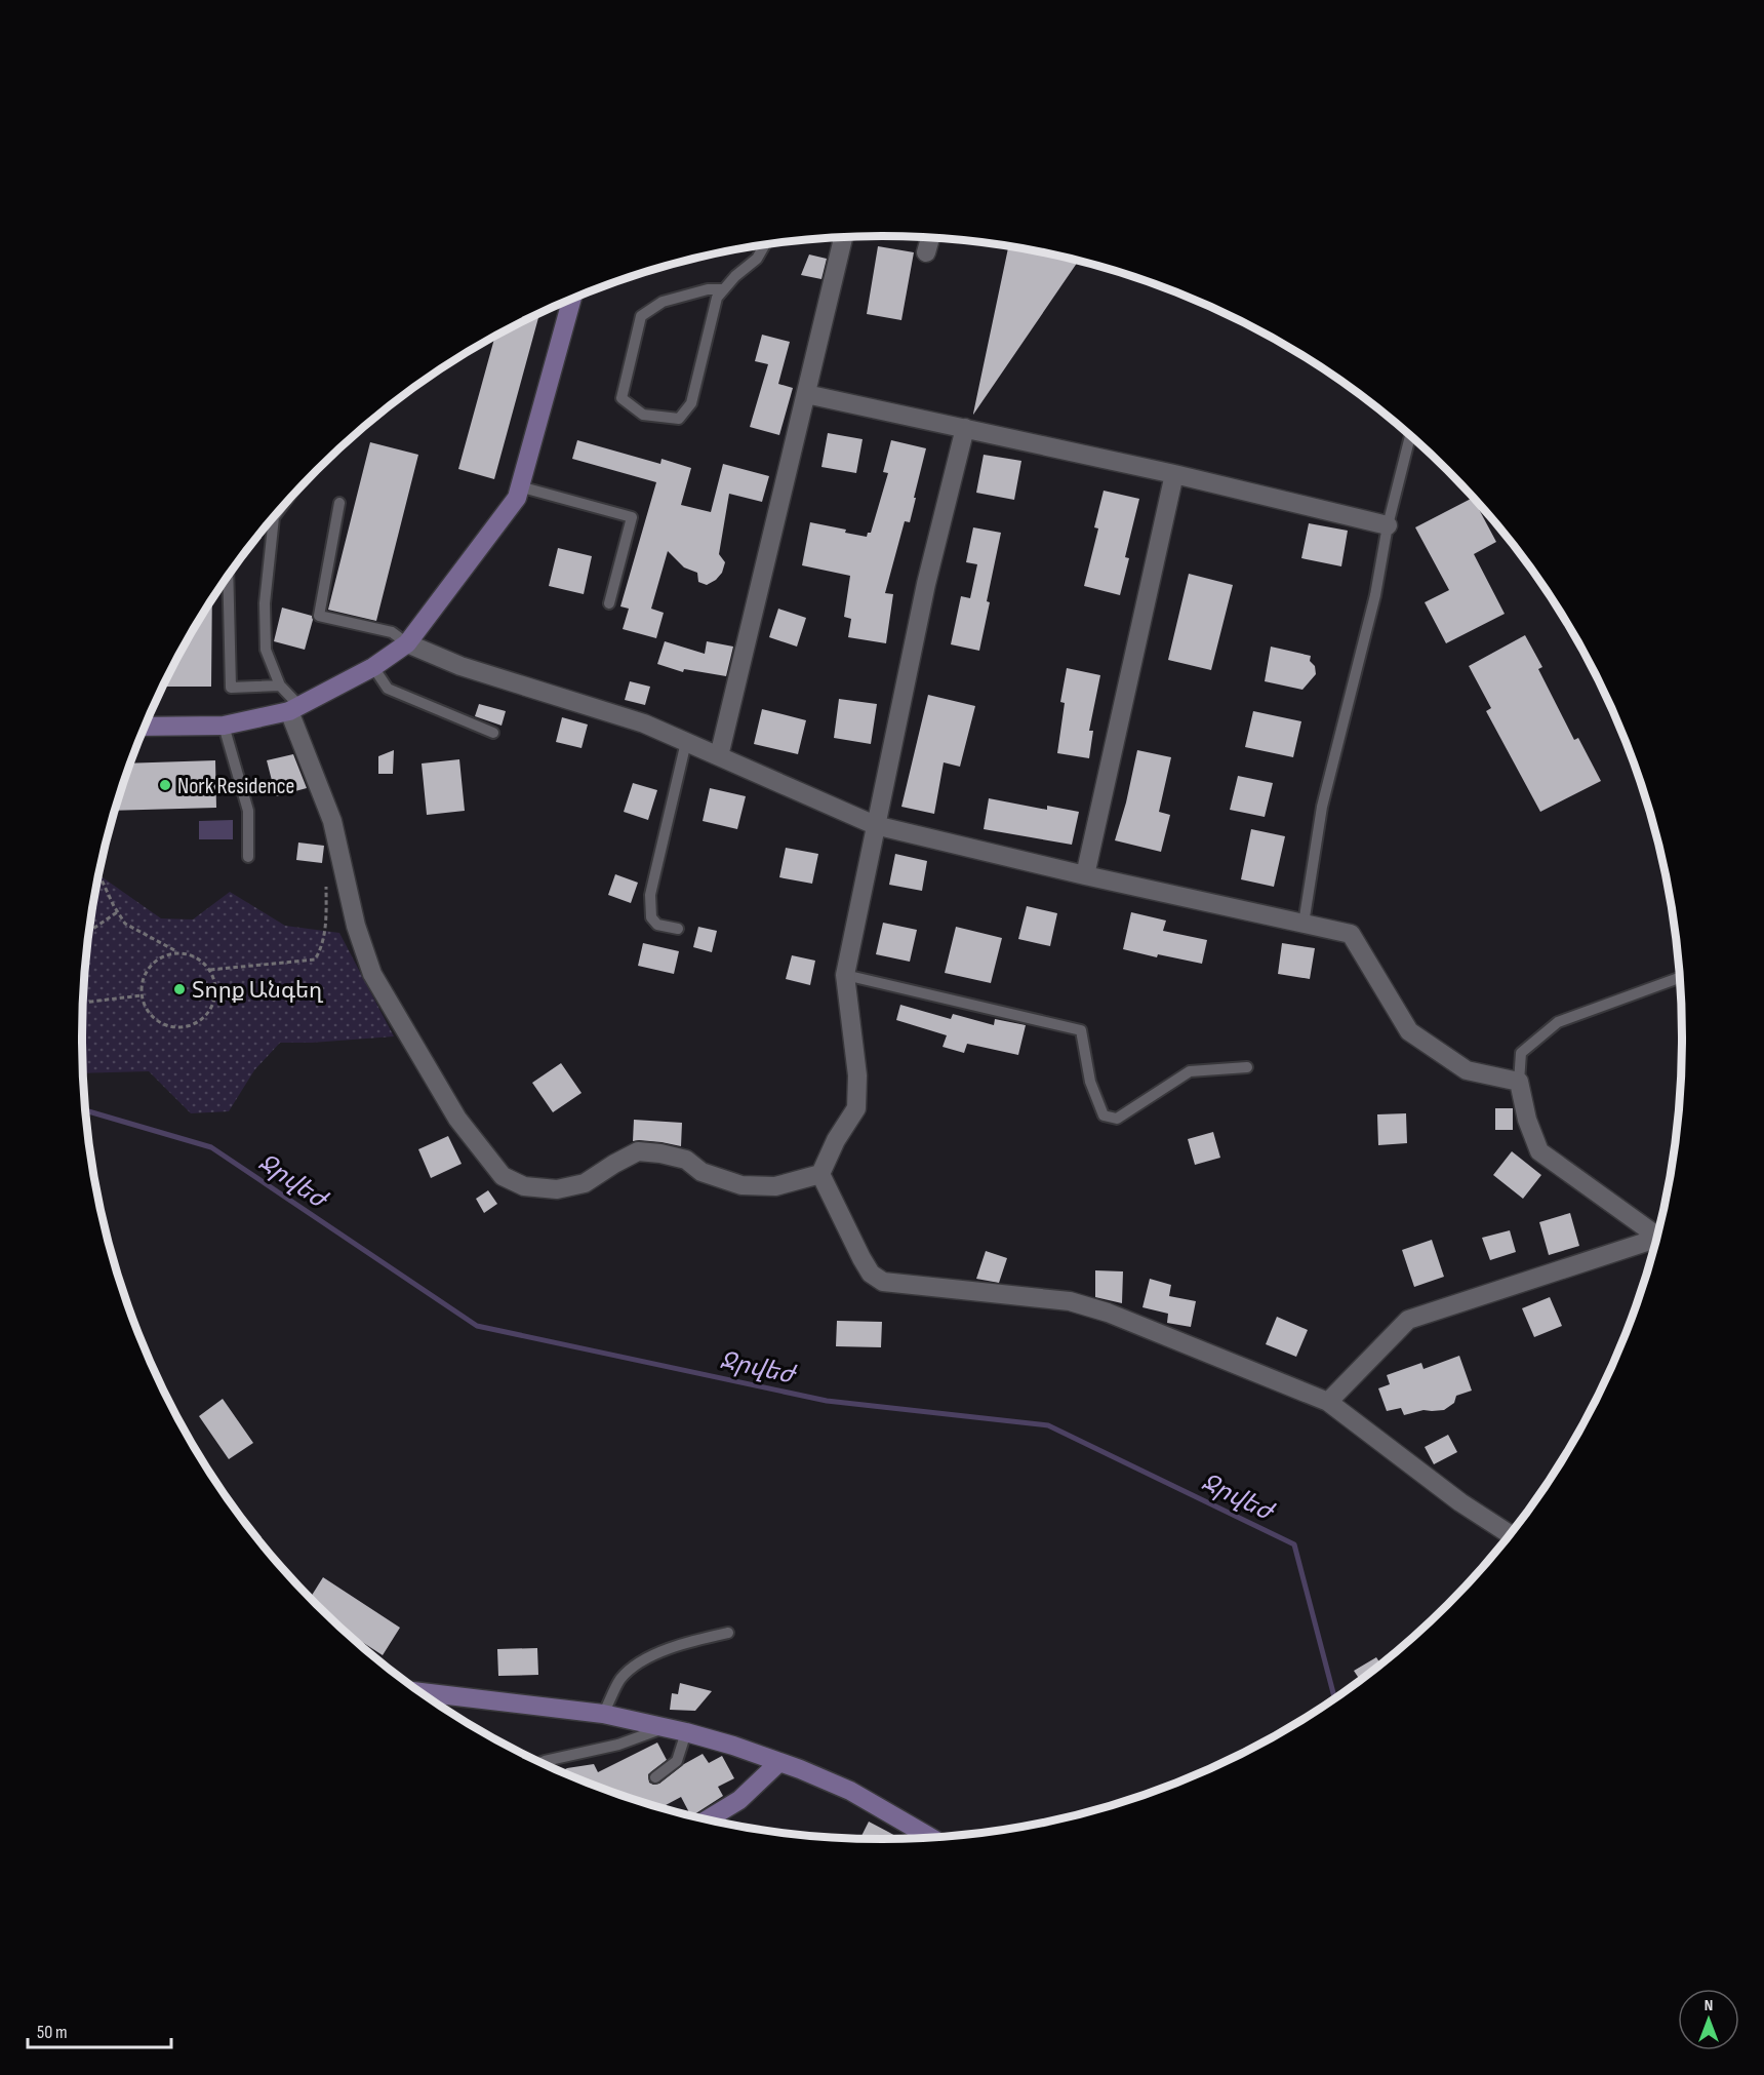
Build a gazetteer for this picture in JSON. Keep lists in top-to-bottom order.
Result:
{
  "water": ["Ջրվեժ"],
  "places": ["Nork Residence", "Տորք Անգեղ"],
  "scale_bar": "50 m",
  "north": "top"
}
